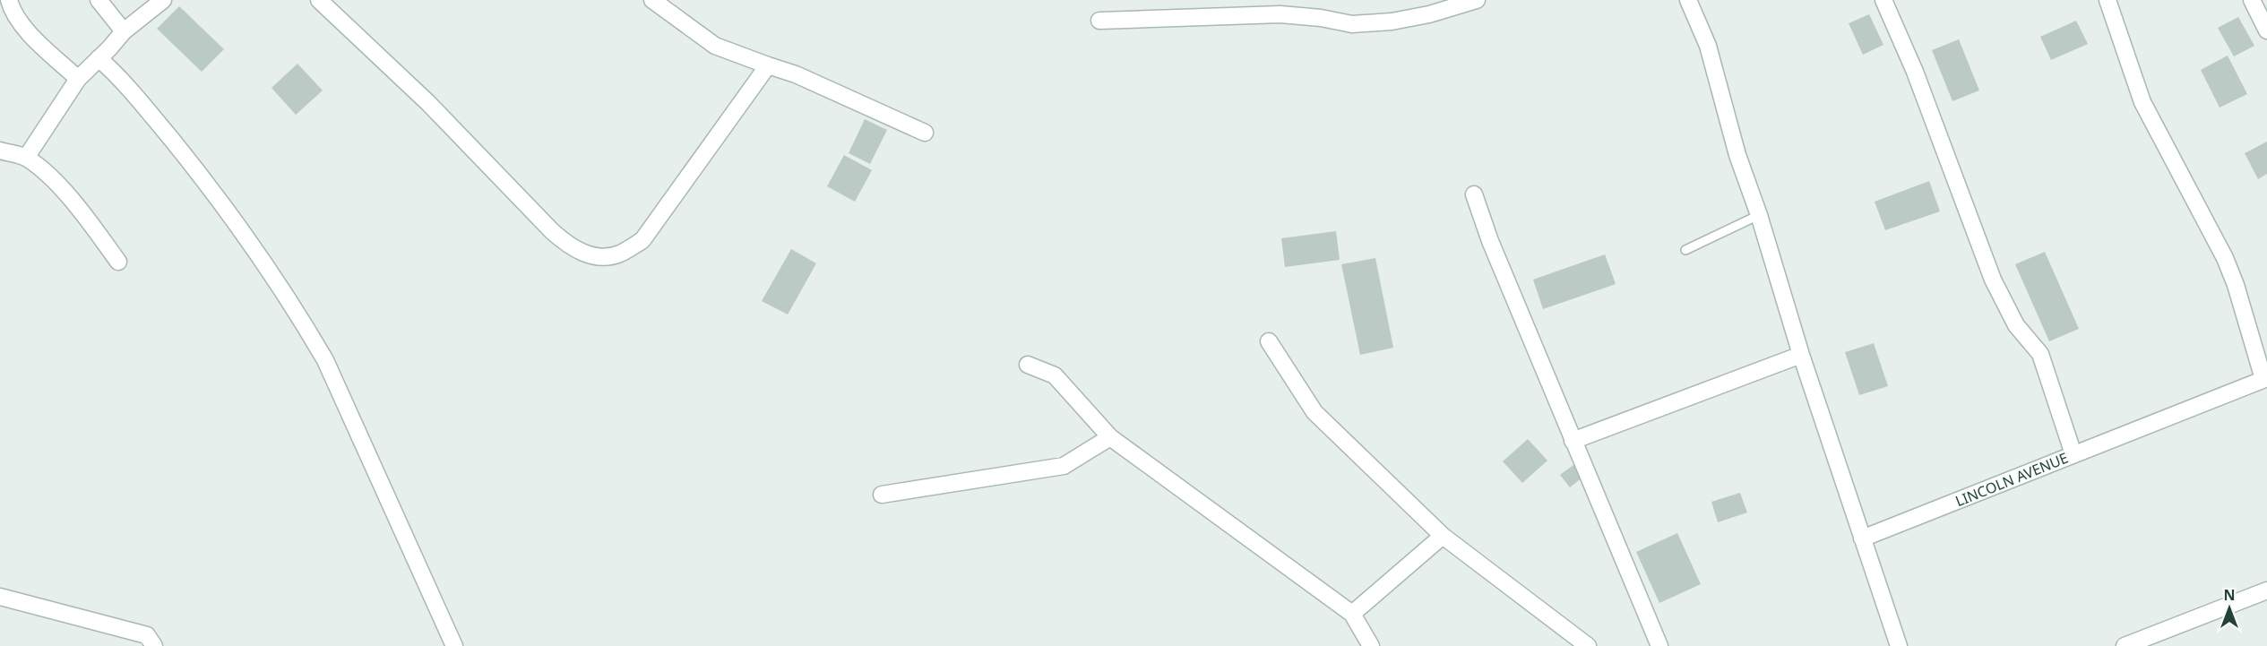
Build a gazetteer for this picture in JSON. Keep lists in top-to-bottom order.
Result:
{
  "streets": {
    "street": ["LINCOLN AVENUE"]
  },
  "north": "top"
}
